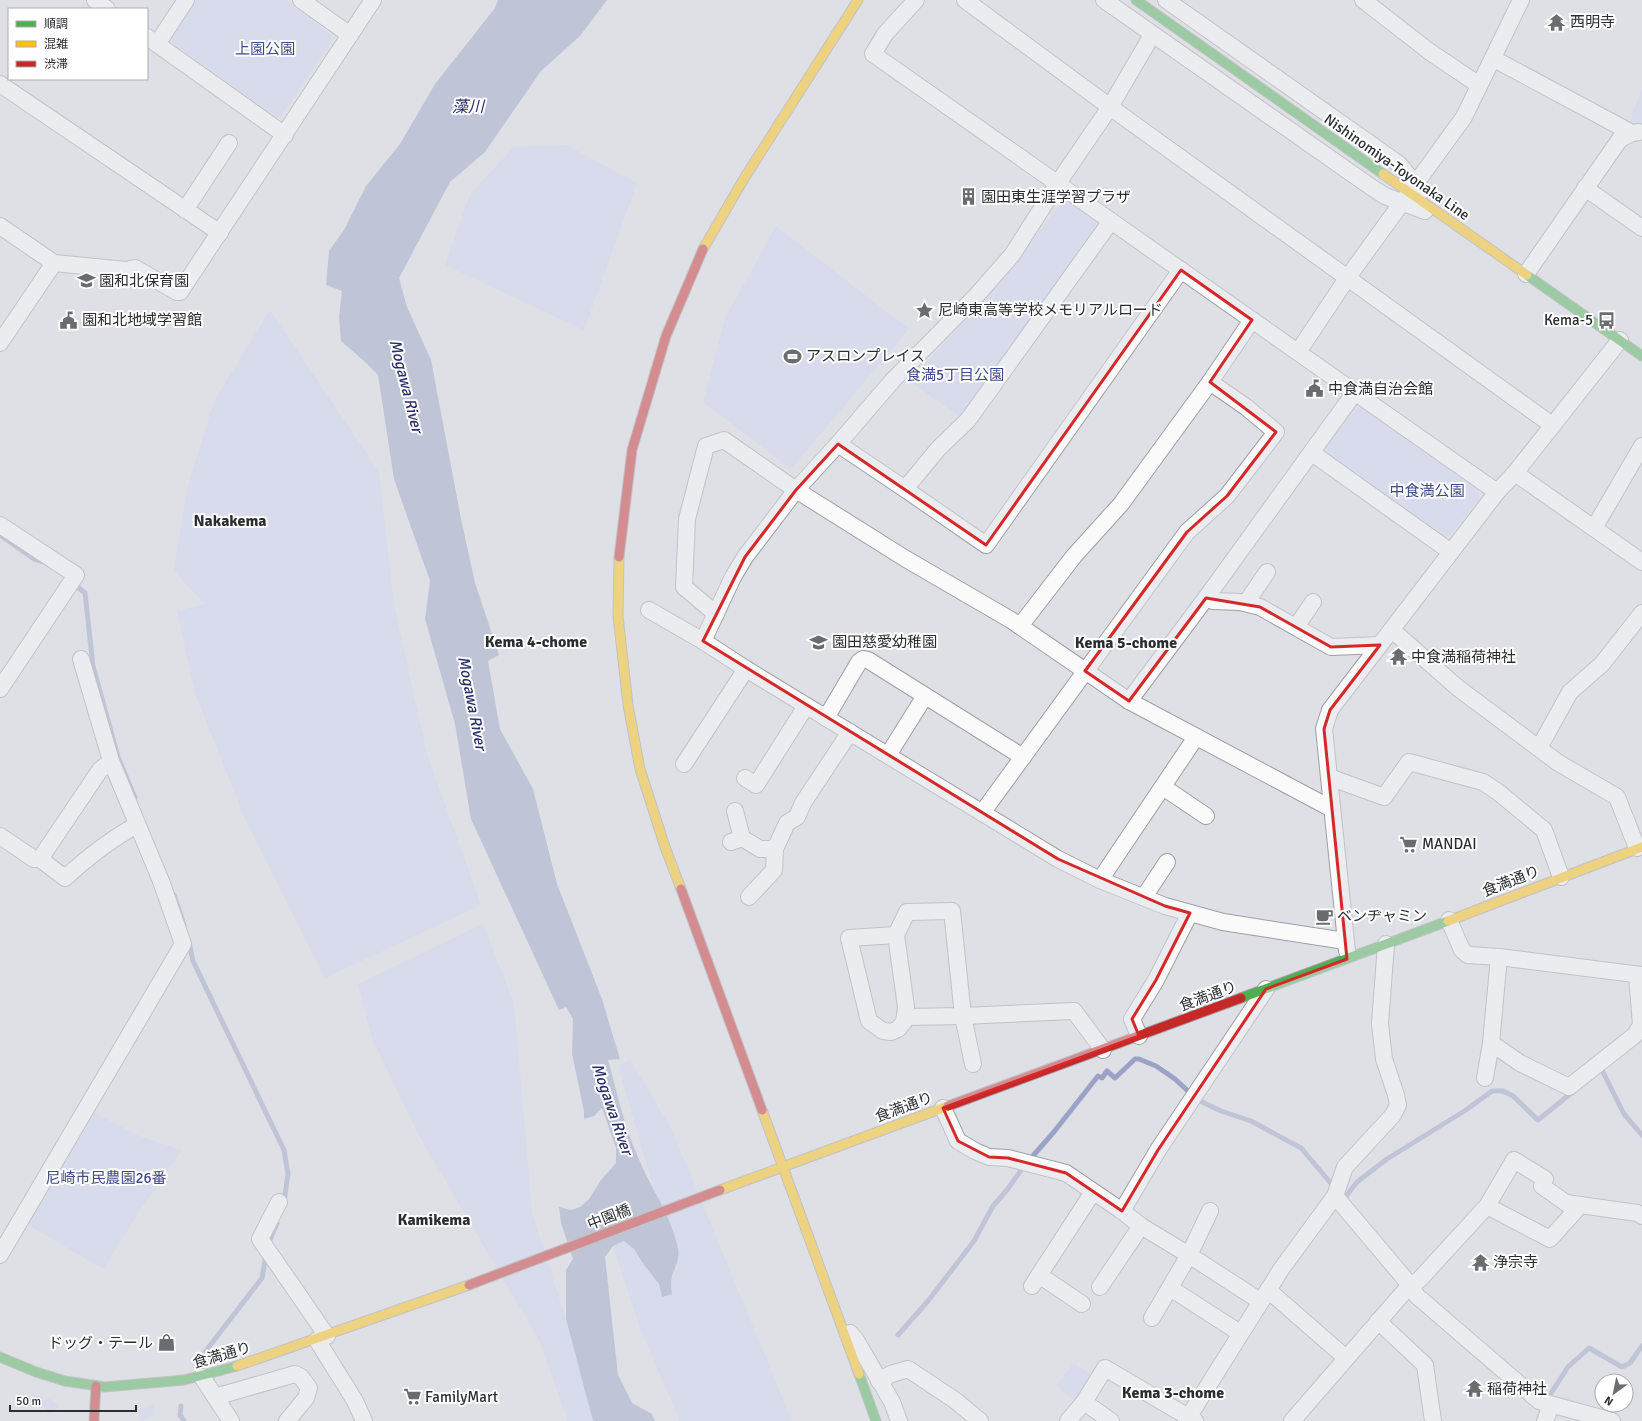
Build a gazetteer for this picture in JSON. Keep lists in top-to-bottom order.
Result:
{
  "streets": {
    "street": ["Nishinomiya-Toyonaka Line", "食満通り", "中園橋"]
  },
  "crossings": [
    ["食満通り", "中園橋"]
  ],
  "districts": [
    "Nakakema",
    "Kema 4-chome",
    "Kema 5-chome",
    "Kamikema",
    "Kema 3-chome"
  ],
  "water": ["藻川", "Mogawa River"],
  "parks": [
    "上園公園",
    "食満5丁目公園",
    "中食満公園",
    "尼崎市民農園26番"
  ],
  "places": {
    "temple": [
      "西明寺",
      "中食満稲荷神社",
      "浄宗寺",
      "稲荷神社"
    ],
    "building": ["園田東生涯学習プラザ"],
    "school or university": ["園和北保育園", "園田慈愛幼稚園"],
    "place": ["尼崎東高等学校メモリアルロード"],
    "public building": ["園和北地域学習館", "中食満自治会館"],
    "bus stop": ["Kema-5"],
    "sports": ["アスロンプレイス"],
    "supermarket": ["MANDAI", "FamilyMart"],
    "cafe": ["ベンヂャミン"],
    "shop": ["ドッグ・テール"]
  },
  "legend": ["順調", "混雑", "渋滞"],
  "scale_bar": "50 m",
  "north": "bottom left"
}
